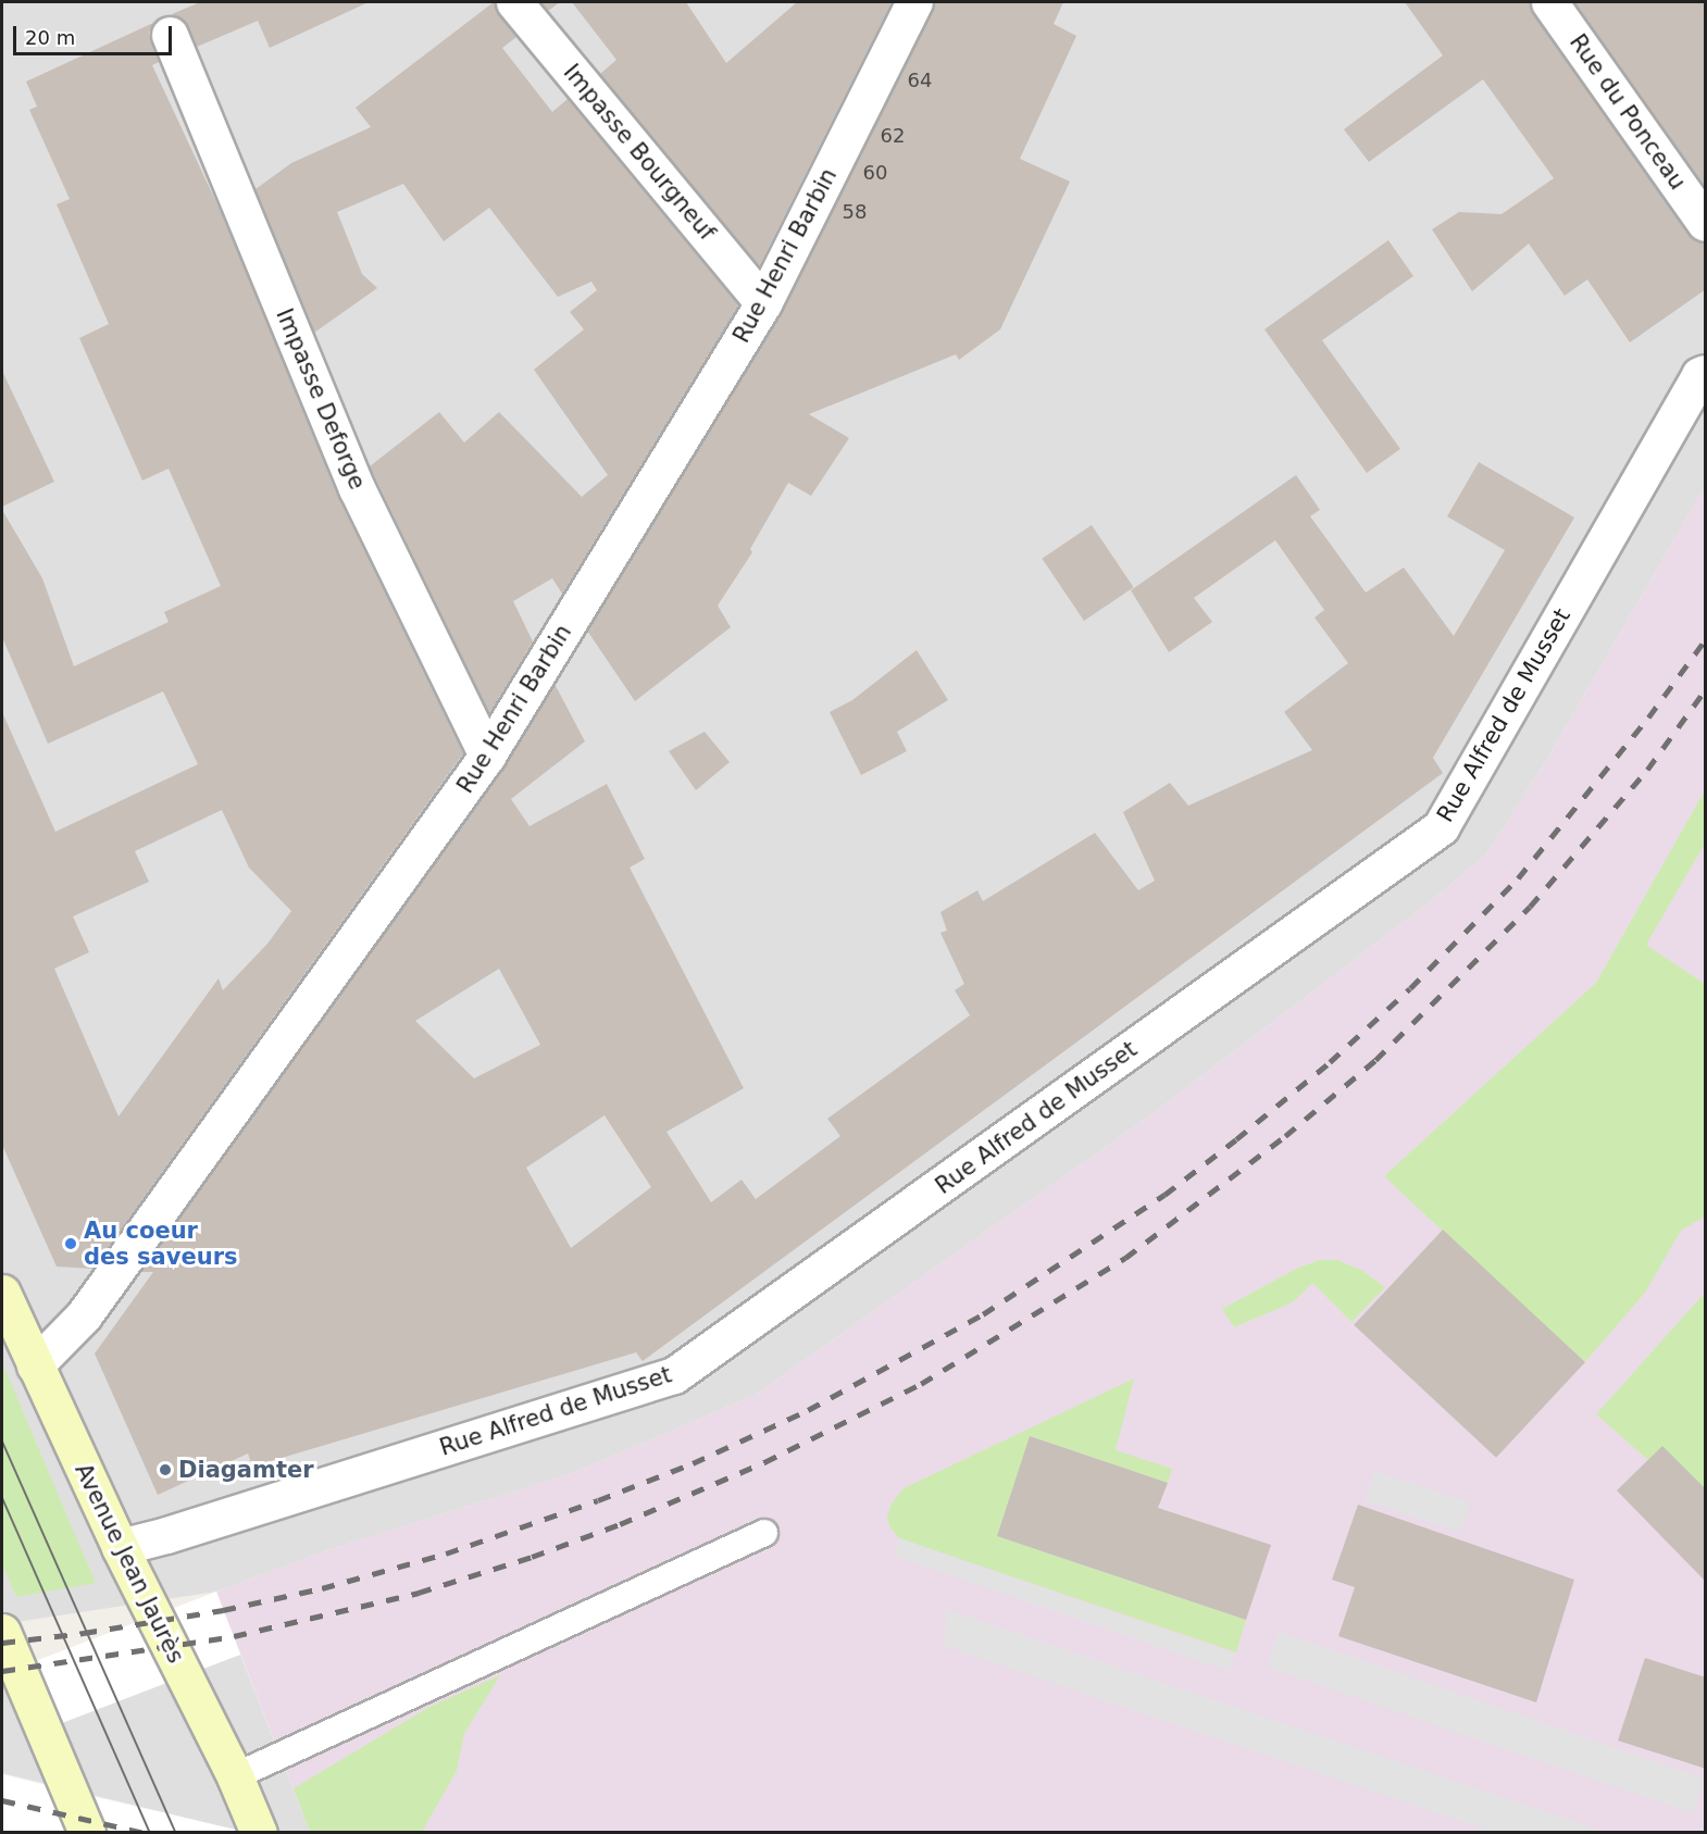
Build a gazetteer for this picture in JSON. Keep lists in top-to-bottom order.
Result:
{
  "streets": {
    "main road": ["Avenue Jean Jaurès"],
    "street": [
      "Rue du Ponceau",
      "Impasse Bourgneuf",
      "Rue Henri Barbin",
      "Impasse Deforge",
      "Rue Alfred de Musset"
    ]
  },
  "crossings": [
    ["Impasse Bourgneuf", "Rue Henri Barbin"],
    ["Rue Henri Barbin", "Impasse Deforge"],
    ["Rue Henri Barbin", "Avenue Jean Jaurès"],
    ["Rue Alfred de Musset", "Avenue Jean Jaurès"]
  ],
  "places": ["Au coeur des saveurs", "Diagamter"],
  "house_numbers": [
    "64",
    "62",
    "60",
    "58"
  ],
  "scale_bar": "20 m"
}
